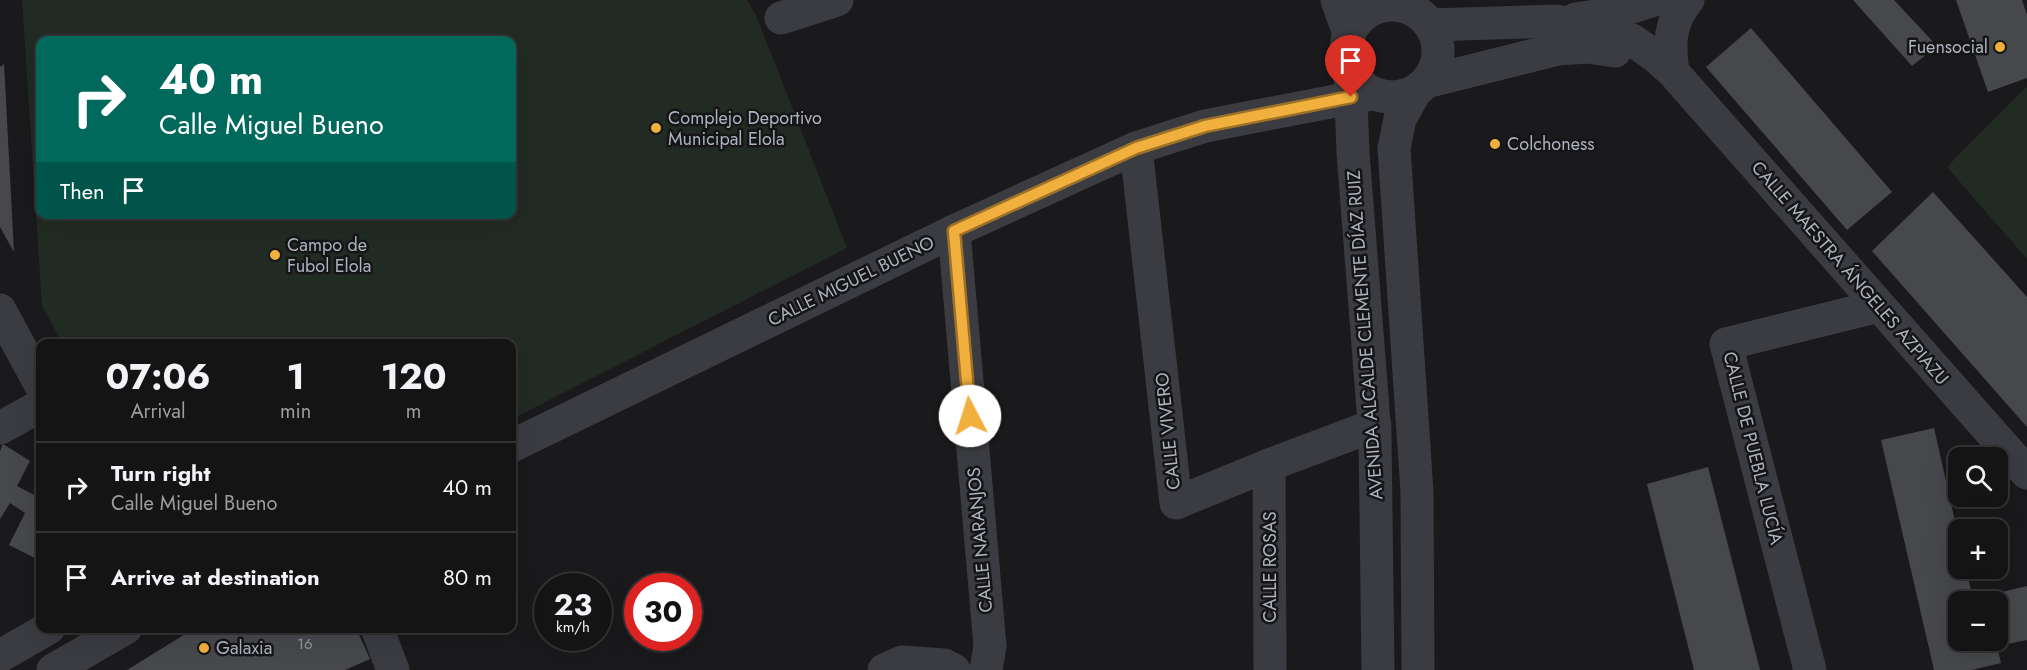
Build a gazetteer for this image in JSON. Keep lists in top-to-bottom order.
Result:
{
  "streets": {
    "street": [
      "CALLE MAESTRA ÁNGELES AZPIAZU",
      "CALLE MIGUEL BUENO",
      "AVENIDA ALCALDE CLEMENTE DÍAZ RUIZ",
      "CALLE VIVERO",
      "CALLE DE PUEBLA LUCÍA",
      "CALLE NARANJOS",
      "CALLE ROSAS"
    ]
  },
  "crossings": [
    ["CALLE MAESTRA ÁNGELES AZPIAZU", "CALLE MIGUEL BUENO"],
    ["CALLE MAESTRA ÁNGELES AZPIAZU", "AVENIDA ALCALDE CLEMENTE DÍAZ RUIZ"],
    ["CALLE MAESTRA ÁNGELES AZPIAZU", "CALLE DE PUEBLA LUCÍA"],
    ["CALLE MIGUEL BUENO", "AVENIDA ALCALDE CLEMENTE DÍAZ RUIZ"],
    ["CALLE MIGUEL BUENO", "CALLE VIVERO"],
    ["CALLE MIGUEL BUENO", "CALLE NARANJOS"],
    ["AVENIDA ALCALDE CLEMENTE DÍAZ RUIZ", "CALLE VIVERO"],
    ["CALLE VIVERO", "CALLE ROSAS"]
  ],
  "places": [
    "Fuensocial",
    "Complejo Deportivo Municipal Elola",
    "Colchoness",
    "Campo de Fubol Elola",
    "Galaxia"
  ],
  "house_numbers": ["16"],
  "page": {
    "turn": ["40 m", "Calle Miguel Bueno"],
    "then": "Then",
    "eta": [
      "07:06",
      "Arrival",
      "1",
      "min",
      "120",
      "m"
    ],
    "list": [
      {
        "name": "Turn right",
        "note": "Calle Miguel Bueno",
        "value": "40 m"
      },
      {
        "name": "Arrive at destination",
        "value": "80 m"
      }
    ],
    "map_buttons": ["+", "−"],
    "speed": "23 km/h",
    "limit": "30"
  }
}
